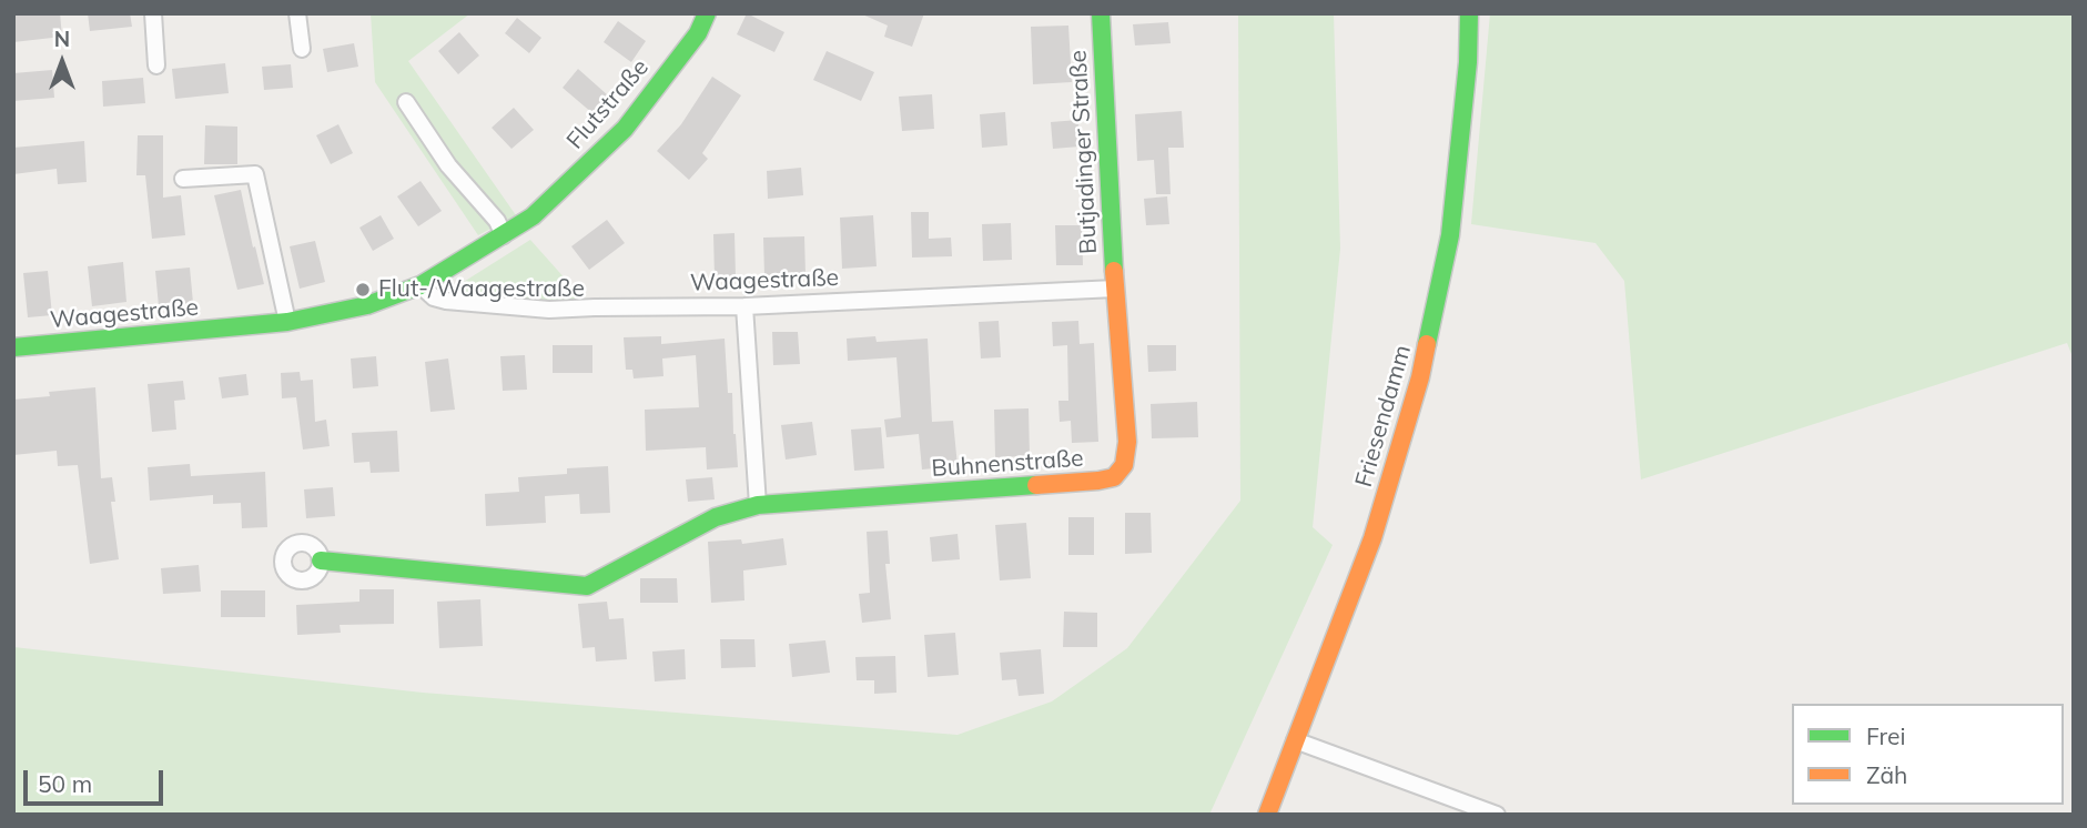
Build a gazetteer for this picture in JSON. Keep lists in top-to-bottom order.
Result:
{
  "streets": {
    "street": [
      "Flutstraße",
      "Butjadinger Straße",
      "Waagestraße",
      "Friesendamm",
      "Buhnenstraße"
    ]
  },
  "crossings": [
    ["Flutstraße", "Waagestraße"],
    ["Butjadinger Straße", "Waagestraße"],
    ["Butjadinger Straße", "Buhnenstraße"],
    ["Waagestraße", "Buhnenstraße"]
  ],
  "places": ["Flut-/Waagestraße"],
  "legend": ["Frei", "Zäh"],
  "scale_bar": "50 m",
  "north": "top"
}
